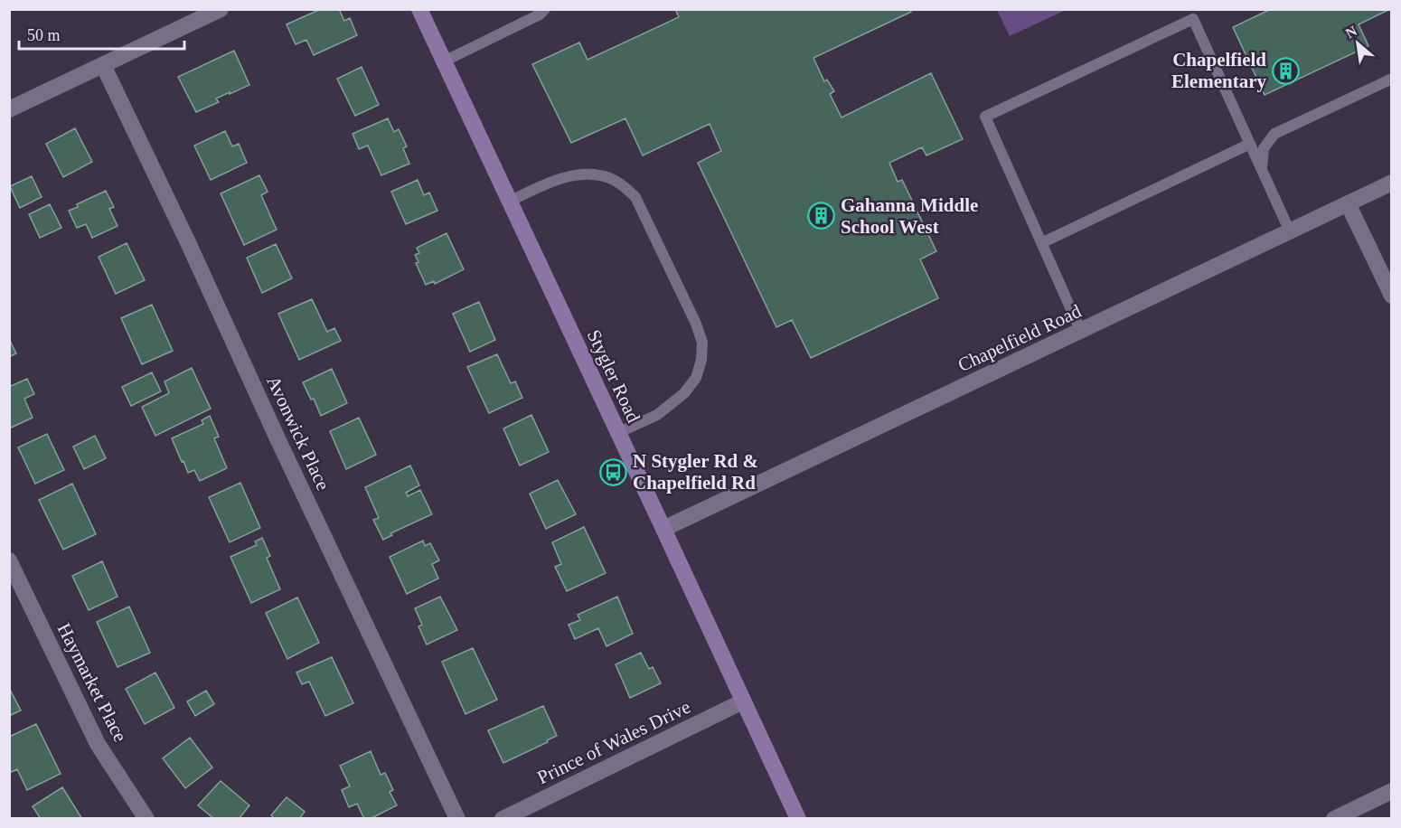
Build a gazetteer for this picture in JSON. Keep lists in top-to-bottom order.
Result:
{
  "streets": {
    "main road": ["Stygler Road"],
    "street": [
      "Chapelfield Road",
      "Avonwick Place",
      "Haymarket Place",
      "Prince of Wales Drive"
    ]
  },
  "crossings": [
    ["Chapelfield Road", "Stygler Road"],
    ["Stygler Road", "Prince of Wales Drive"]
  ],
  "places": {
    "building": ["Chapelfield Elementary", "Gahanna Middle School West"],
    "bus stop": ["N Stygler Rd & Chapelfield Rd"]
  },
  "scale_bar": "50 m",
  "north": "top left"
}
